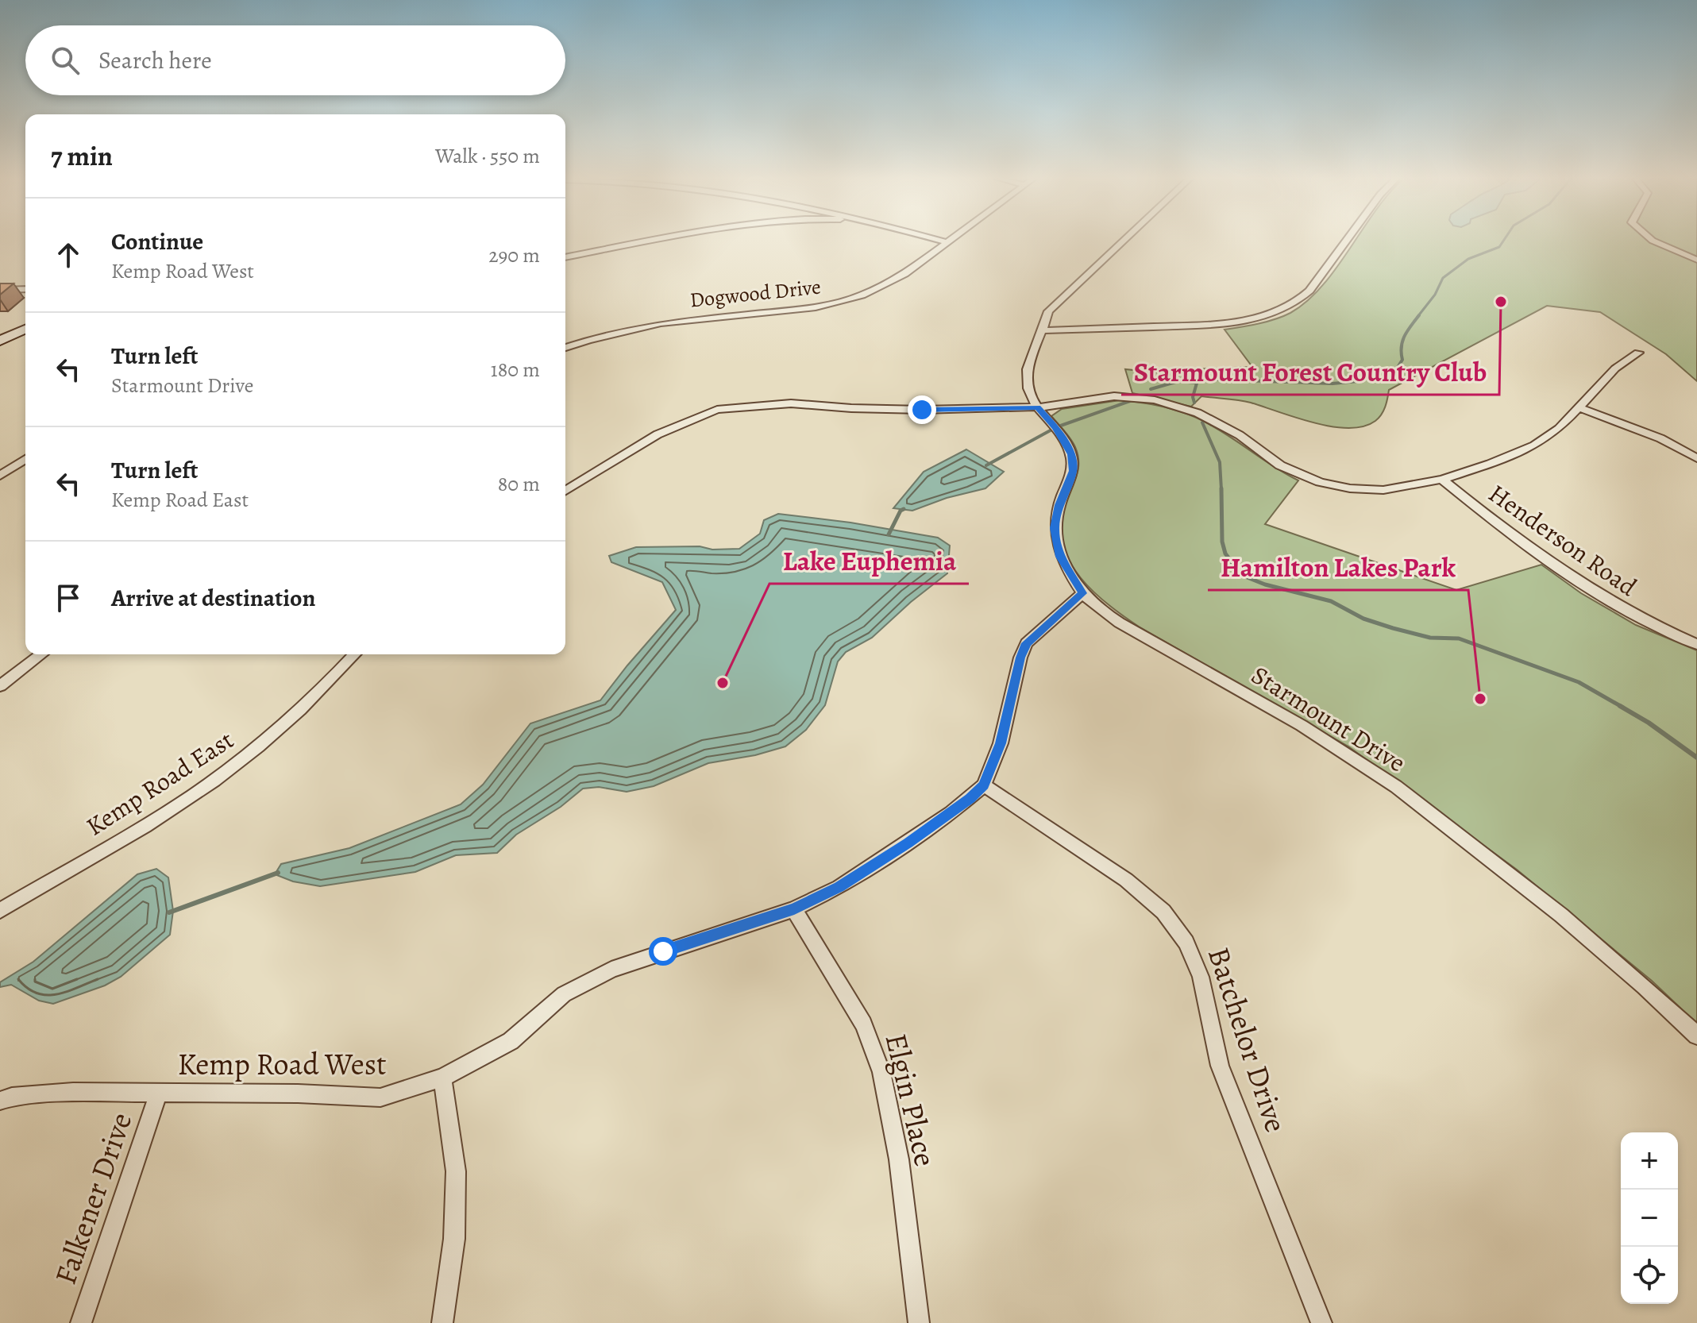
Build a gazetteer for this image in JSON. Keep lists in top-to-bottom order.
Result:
{
  "streets": {
    "street": [
      "Dogwood Drive",
      "Henderson Road",
      "Starmount Drive",
      "Kemp Road East",
      "Batchelor Drive",
      "Kemp Road West",
      "Elgin Place",
      "Falkener Drive"
    ]
  },
  "crossings": [
    ["Starmount Drive", "Kemp Road West"],
    ["Batchelor Drive", "Kemp Road West"],
    ["Kemp Road West", "Elgin Place"],
    ["Kemp Road West", "Falkener Drive"]
  ],
  "places": ["Starmount Forest Country Club", "Lake Euphemia", "Hamilton Lakes Park"],
  "page": {
    "search": "Search here",
    "heading": ["7 min", "Walk · 550 m"],
    "list": [
      ["Continue", "Kemp Road West", "290 m"],
      ["Turn left", "Starmount Drive", "180 m"],
      ["Turn left", "Kemp Road East", "80 m"],
      "Arrive at destination"
    ],
    "map_buttons": ["+", "−"]
  }
}
